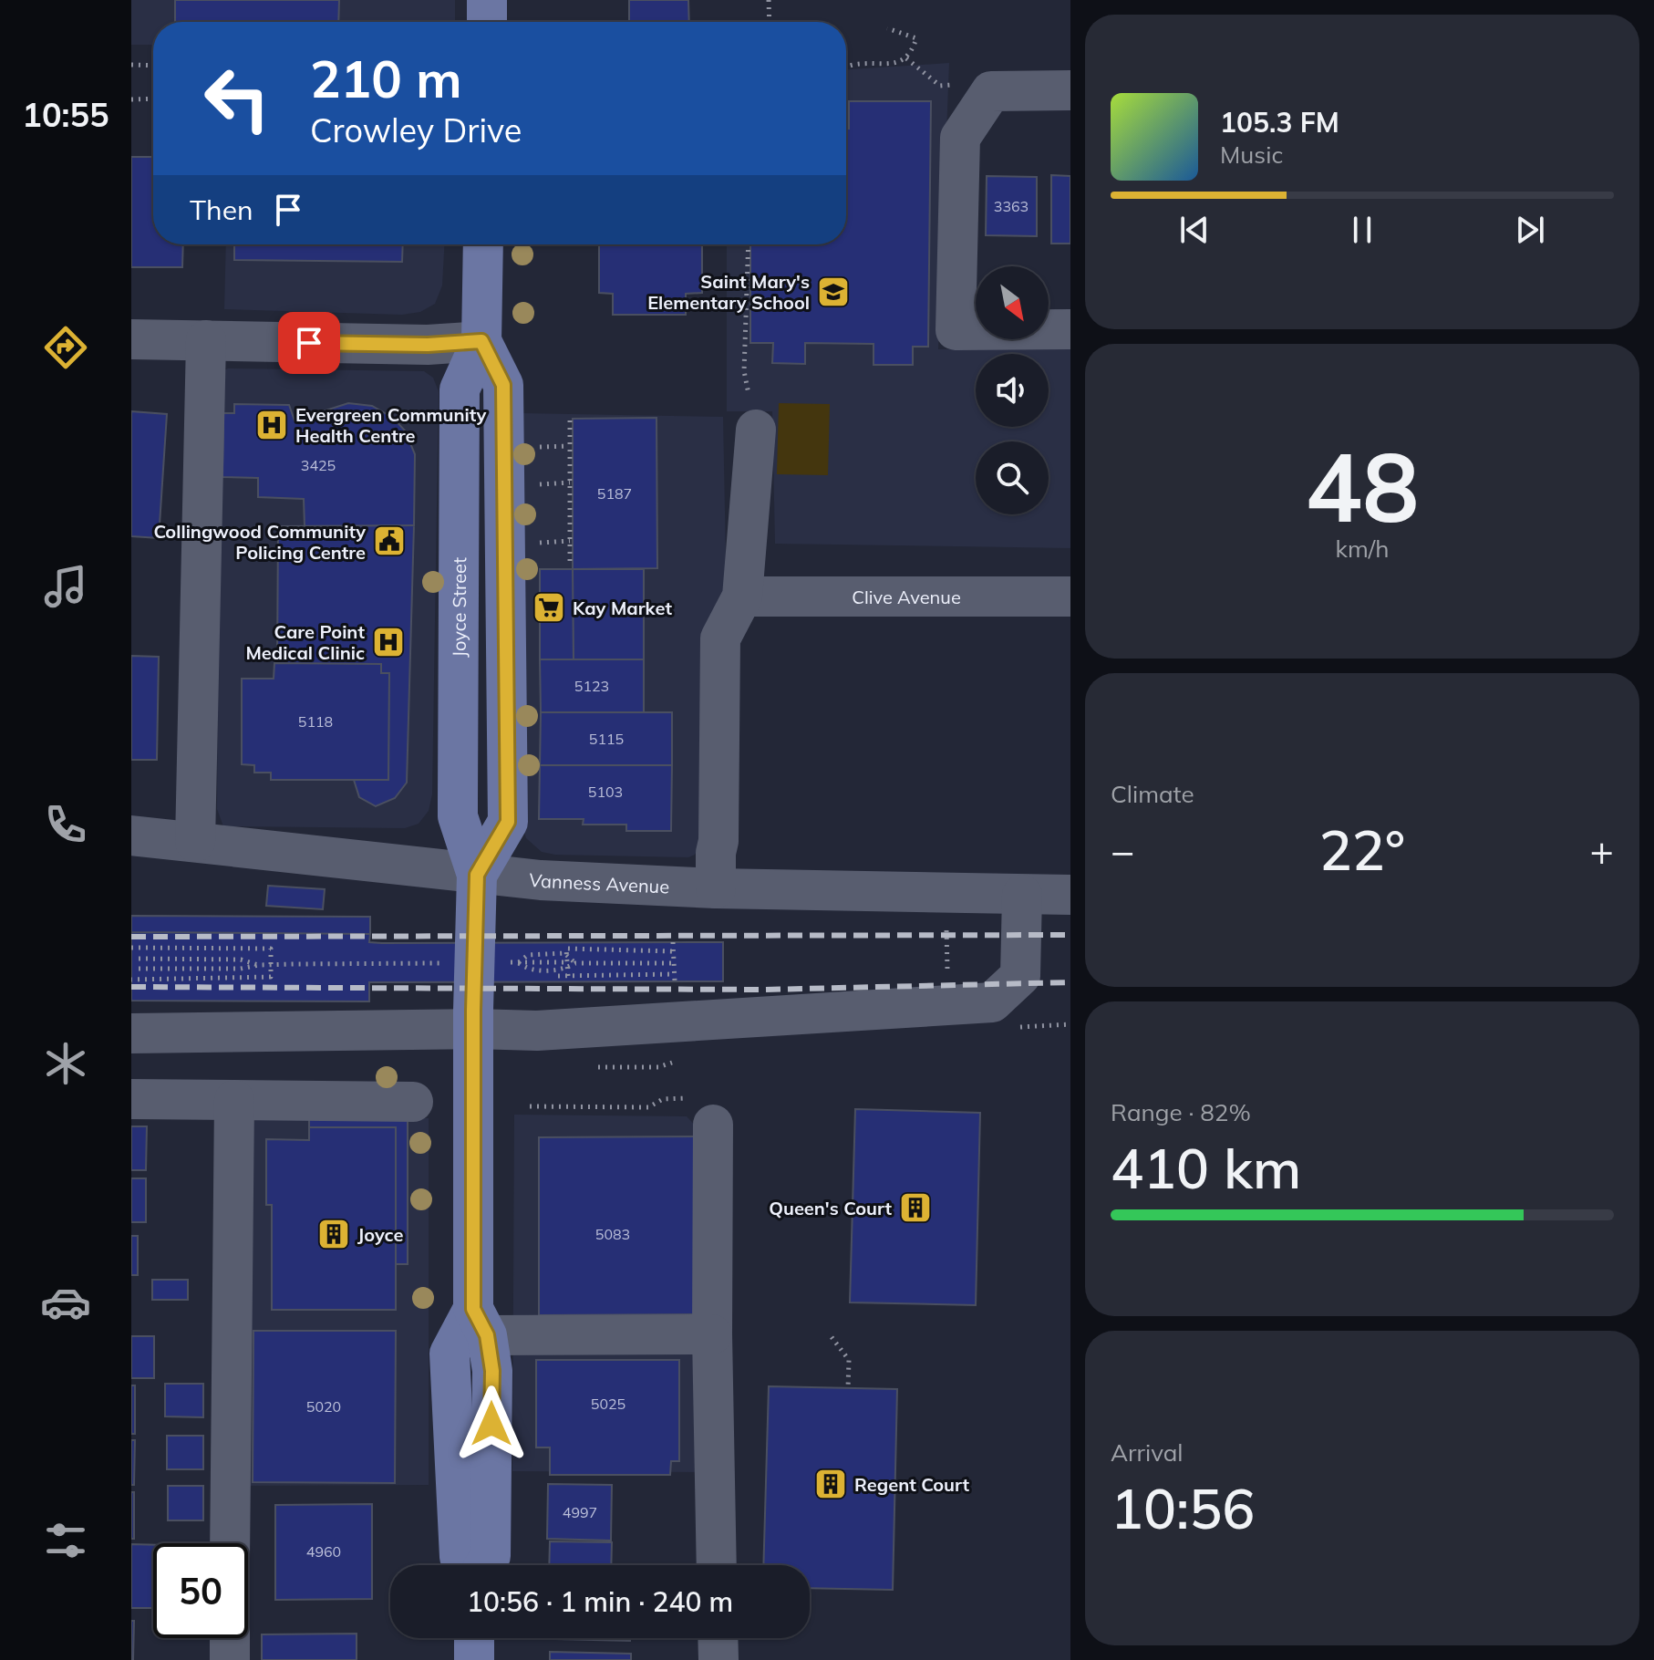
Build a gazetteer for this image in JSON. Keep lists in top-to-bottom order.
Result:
{
  "streets": {
    "street": ["Clive Avenue", "Vanness Avenue"]
  },
  "places": {
    "school or university": ["Saint Mary's Elementary School"],
    "hospital": ["Evergreen Community Health Centre", "Care Point Medical Clinic"],
    "public building": ["Collingwood Community Policing Centre"],
    "supermarket": ["Kay Market"],
    "building": ["Queen's Court", "Joyce", "Regent Court"]
  },
  "house_numbers": [
    "3363",
    "3425",
    "5187",
    "5123",
    "5118",
    "5115",
    "5103",
    "5083",
    "5025",
    "5020",
    "4997",
    "4960"
  ],
  "north": "bottom right",
  "page": {
    "tabs": "10:55",
    "turn": ["210 m", "Crowley Drive"],
    "song": ["105.3 FM", "Music"],
    "then": "Then",
    "tile": [
      ["48", "km/h"],
      "Climate",
      ["Range · 82%", "410 km"],
      ["Arrival", "10:56"]
    ],
    "heat": ["−", "22°", "+"],
    "limit": "50",
    "trip": "10:56 · 1 min · 240 m"
  }
}
